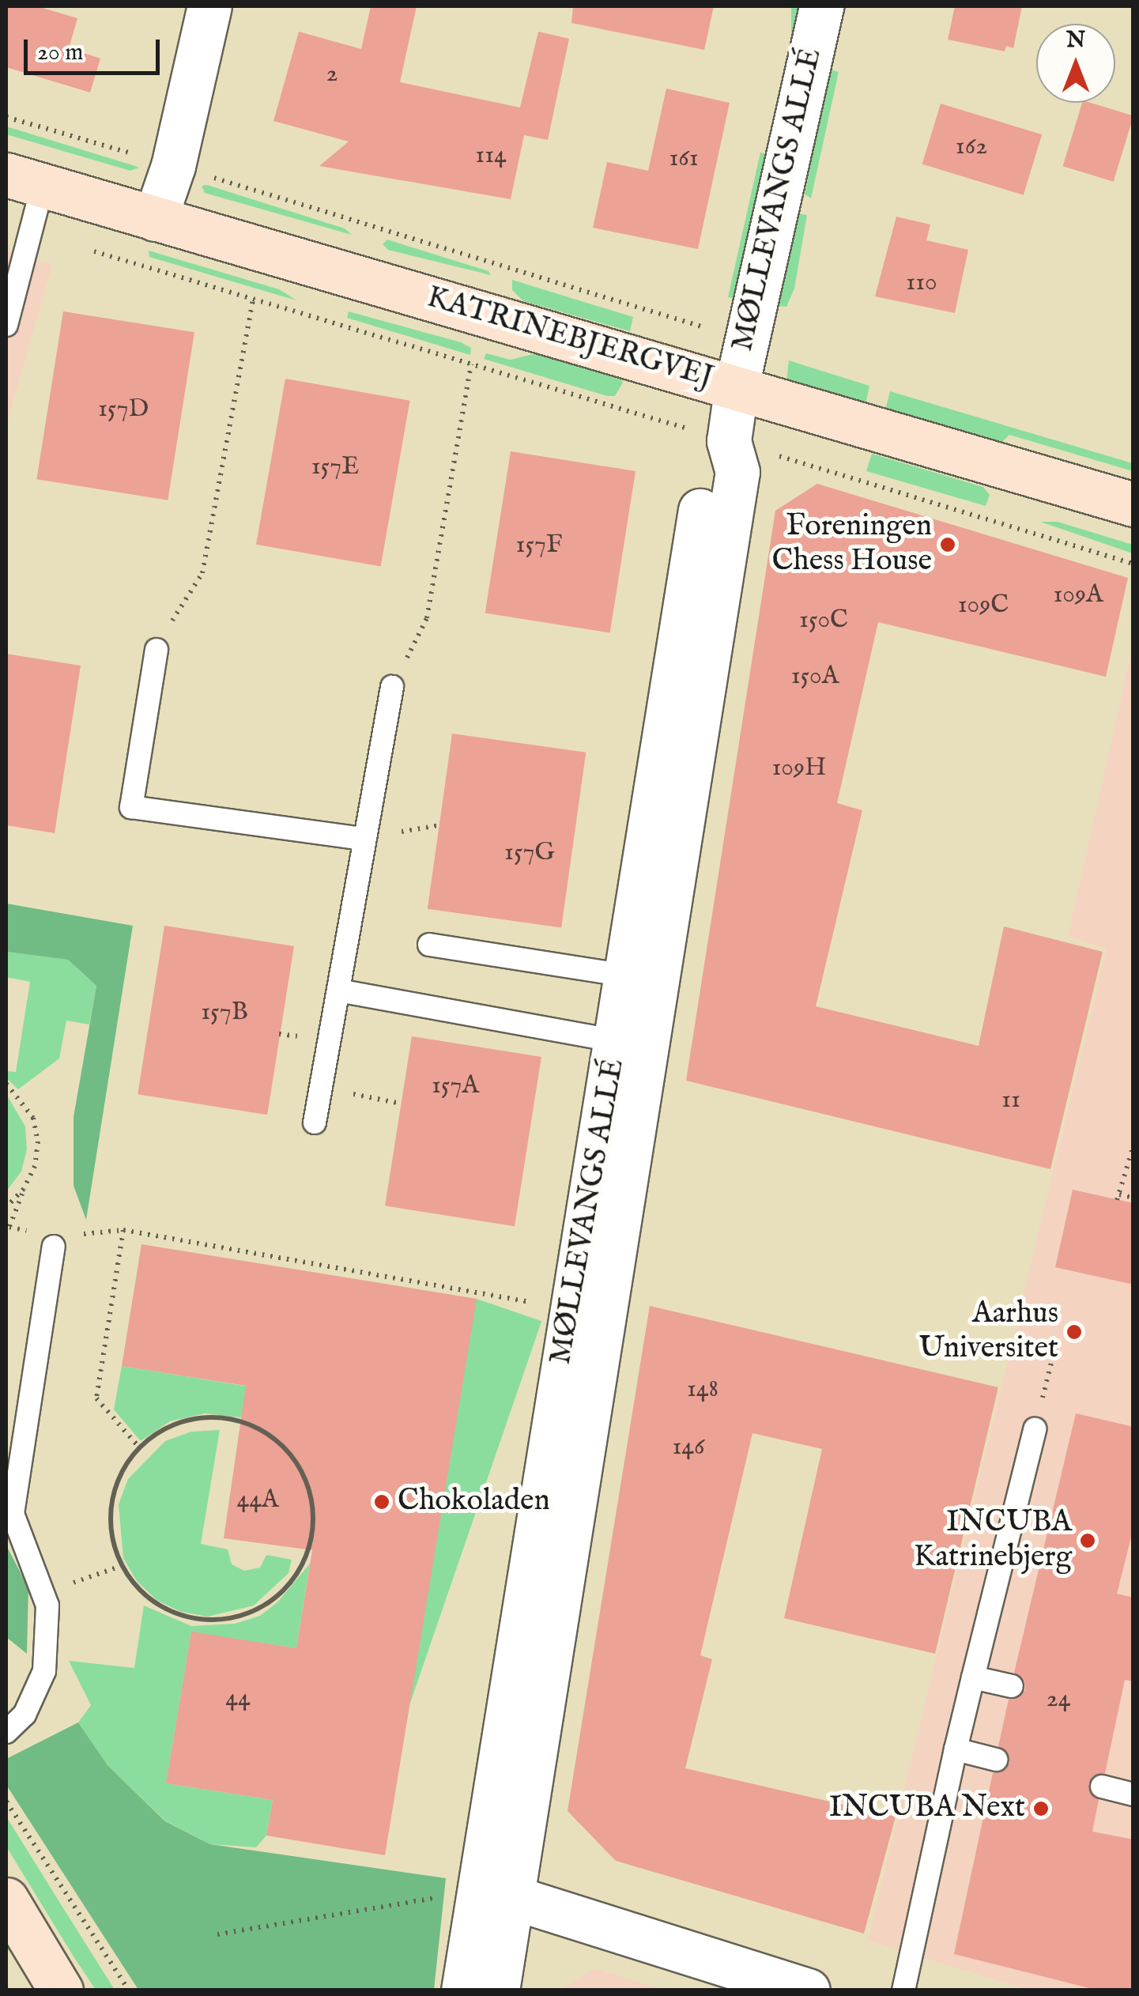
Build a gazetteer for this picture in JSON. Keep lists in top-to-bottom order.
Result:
{
  "streets": {
    "street": ["MØLLEVANGS ALLÉ", "KATRINEBJERGVEJ"]
  },
  "crossings": [
    ["MØLLEVANGS ALLÉ", "KATRINEBJERGVEJ"]
  ],
  "places": [
    "Foreningen Chess House",
    "Aarhus Universitet",
    "Chokoladen",
    "INCUBA Katrinebjerg",
    "INCUBA Next"
  ],
  "house_numbers": [
    "2",
    "162",
    "114",
    "161",
    "110",
    "157D",
    "157E",
    "157F",
    "109A",
    "109C",
    "150C",
    "150A",
    "109H",
    "157G",
    "157B",
    "157A",
    "11",
    "148",
    "146",
    "44A",
    "44",
    "24"
  ],
  "scale_bar": "20 m",
  "north": "top"
}
